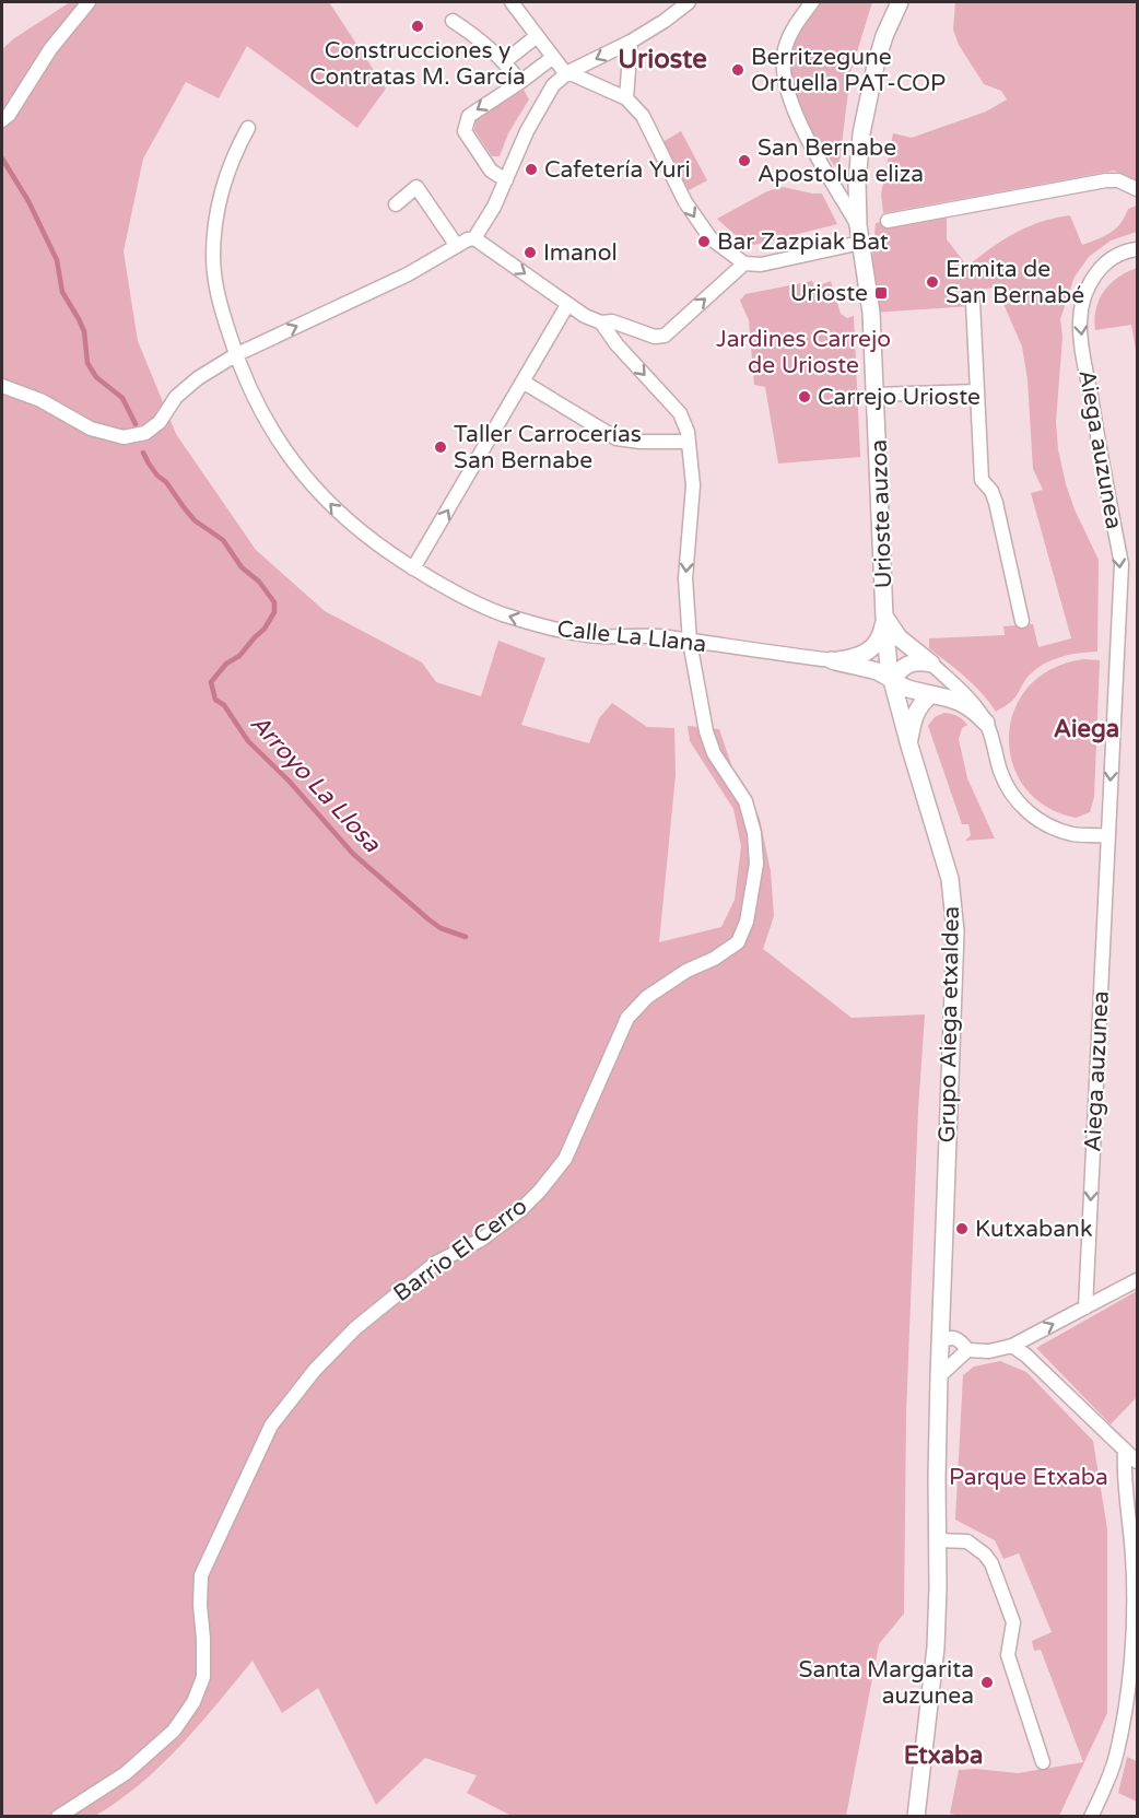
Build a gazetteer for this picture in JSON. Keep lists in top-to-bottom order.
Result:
{
  "streets": {
    "street": [
      "Aiega auzunea",
      "Urioste auzoa",
      "Calle La Llana",
      "Grupo Aiega etxaldea",
      "Barrio El Cerro"
    ]
  },
  "crossings": [
    ["Urioste auzoa", "Grupo Aiega etxaldea"],
    ["Calle La Llana", "Barrio El Cerro"]
  ],
  "one_way": ["Aiega auzunea", "Calle La Llana"],
  "districts": ["Urioste", "Aiega", "Etxaba"],
  "water": ["Arroyo La Llosa"],
  "parks": ["Jardines Carrejo de Urioste", "Parque Etxaba"],
  "places": {
    "other": [
      "Construcciones y Contratas M. García",
      "Berritzegune Ortuella PAT-COP",
      "San Bernabe Apostolua eliza",
      "Cafetería Yuri",
      "Bar Zazpiak Bat",
      "Imanol",
      "Ermita de San Bernabé",
      "Carrejo Urioste",
      "Taller Carrocerías San Bernabe",
      "Kutxabank",
      "Santa Margarita auzunea"
    ],
    "transit": ["Urioste"]
  }
}
